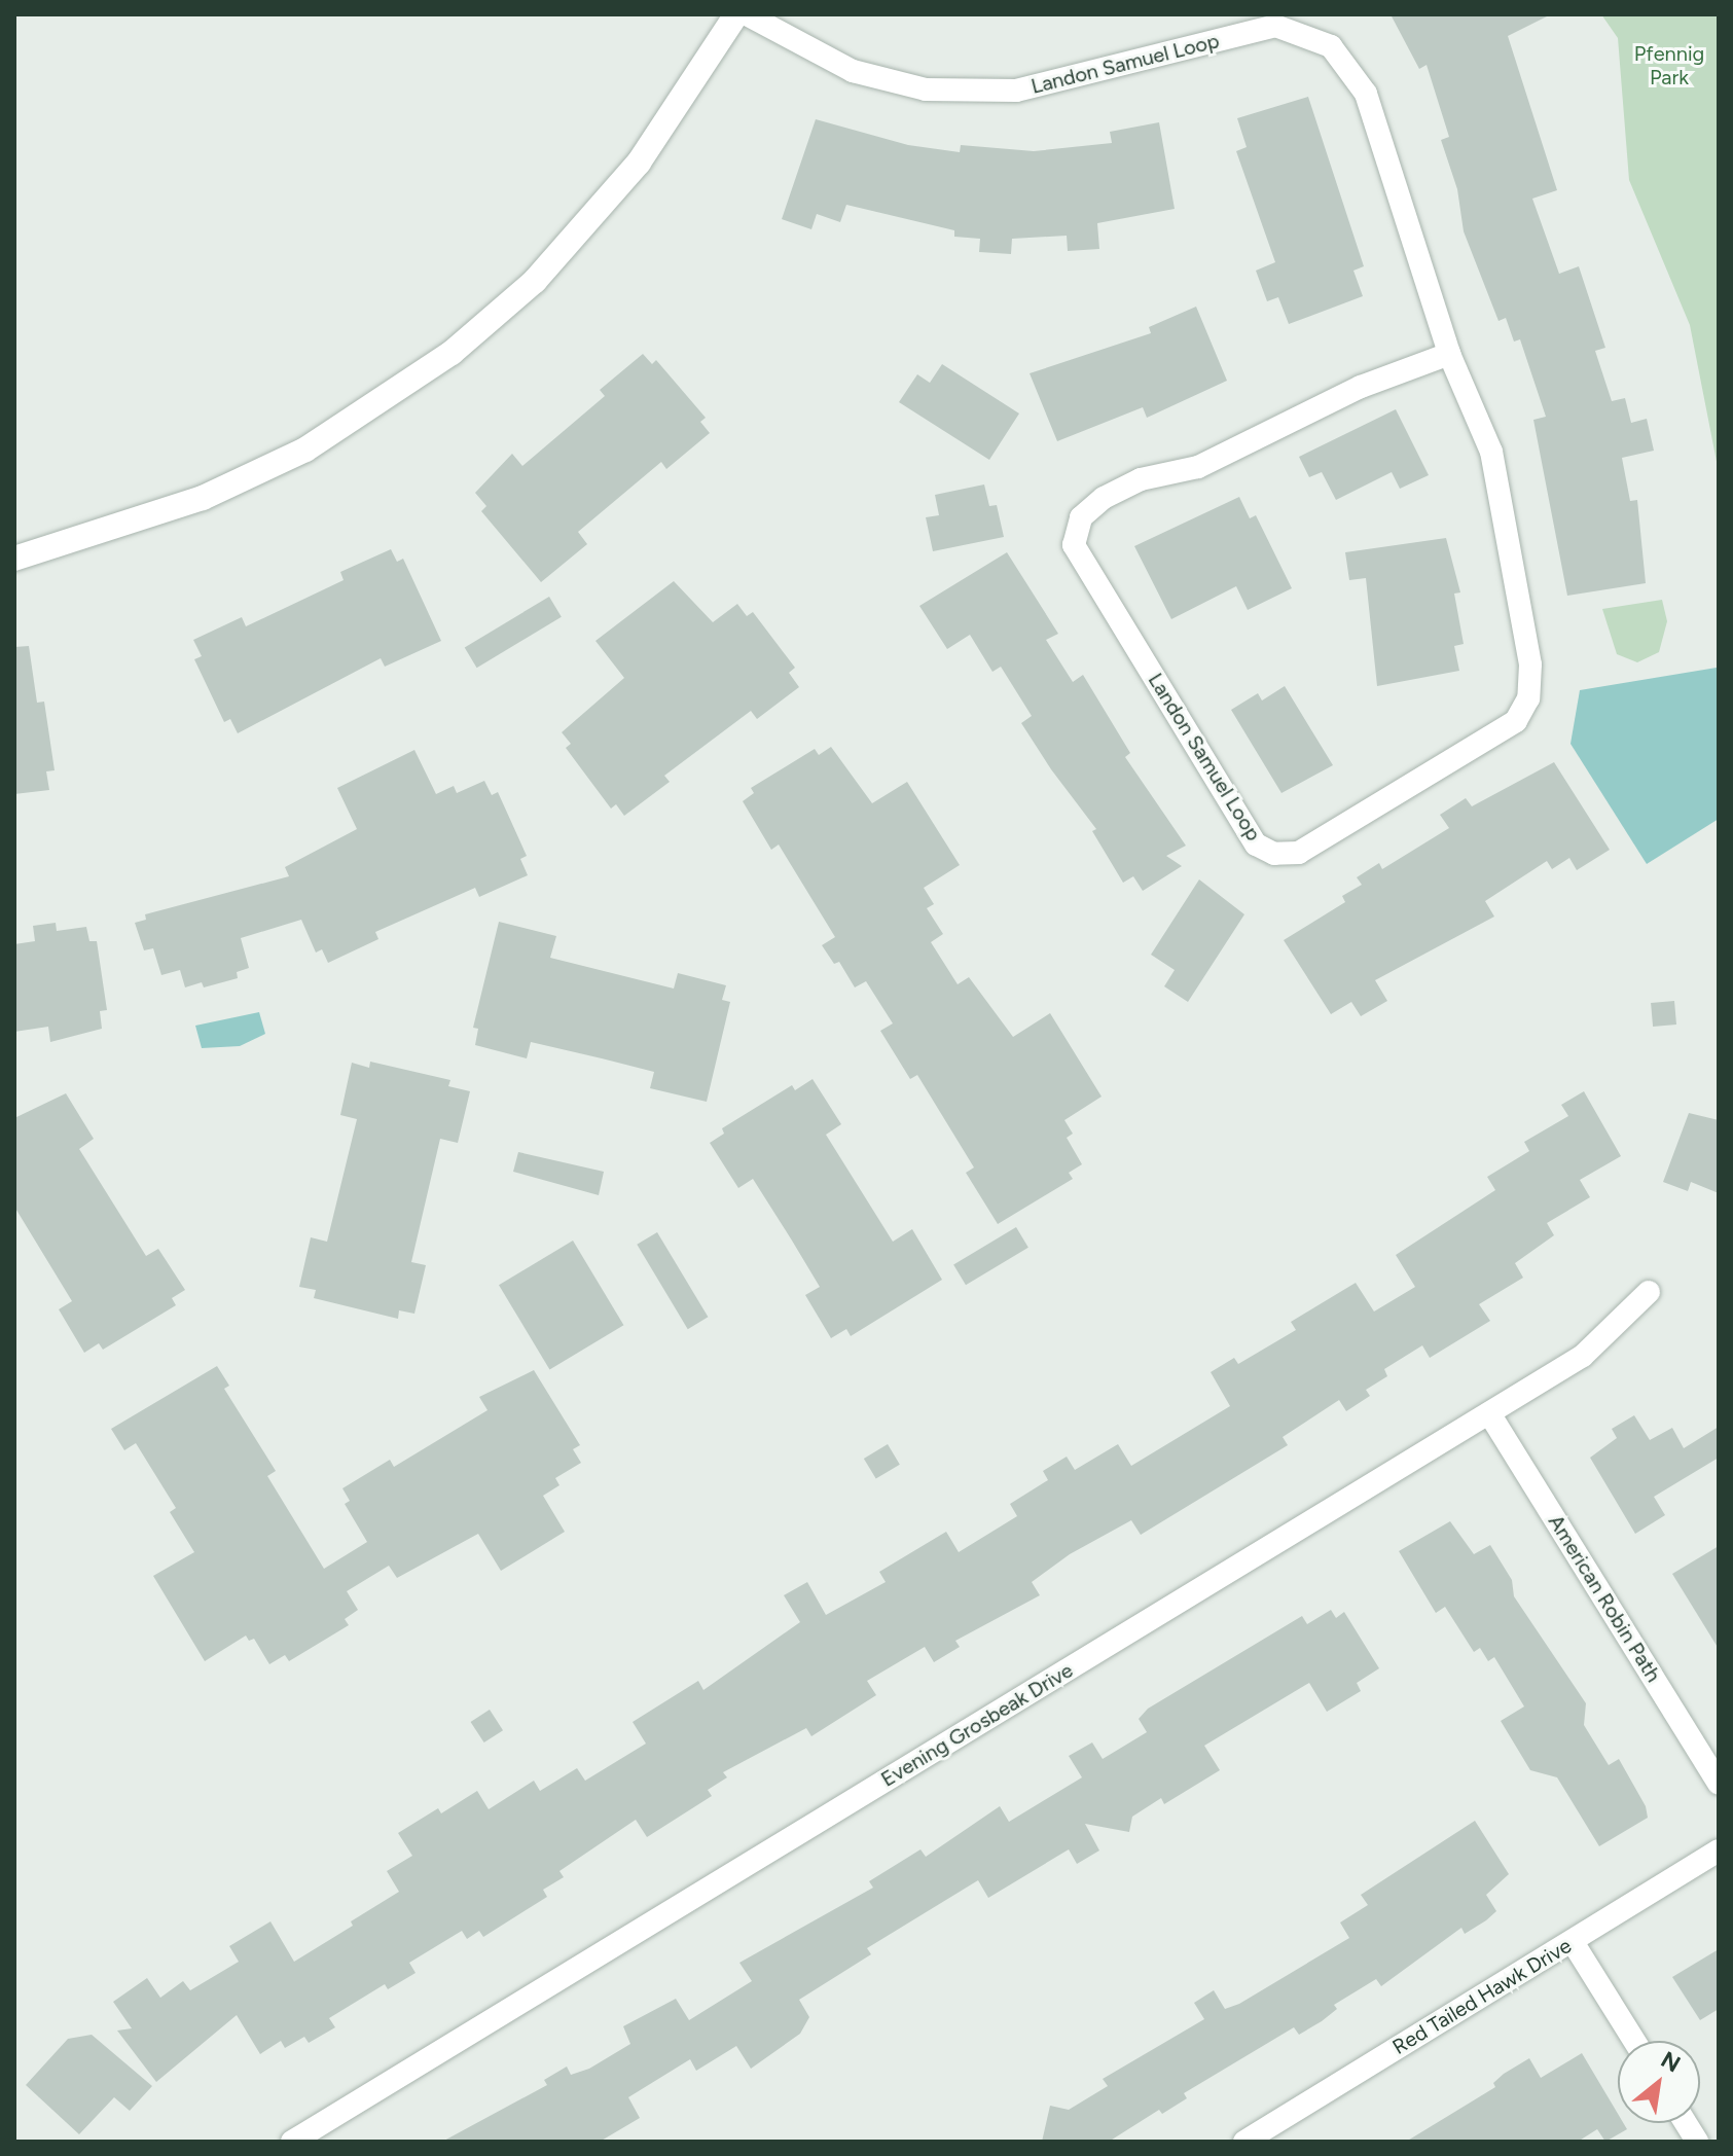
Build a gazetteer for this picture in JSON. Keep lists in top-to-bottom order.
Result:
{
  "streets": {
    "street": [
      "Landon Samuel Loop",
      "American Robin Path",
      "Evening Grosbeak Drive",
      "Red Tailed Hawk Drive"
    ]
  },
  "crossings": [
    ["American Robin Path", "Evening Grosbeak Drive"]
  ],
  "parks": ["Pfennig Park"],
  "north": "top right"
}
